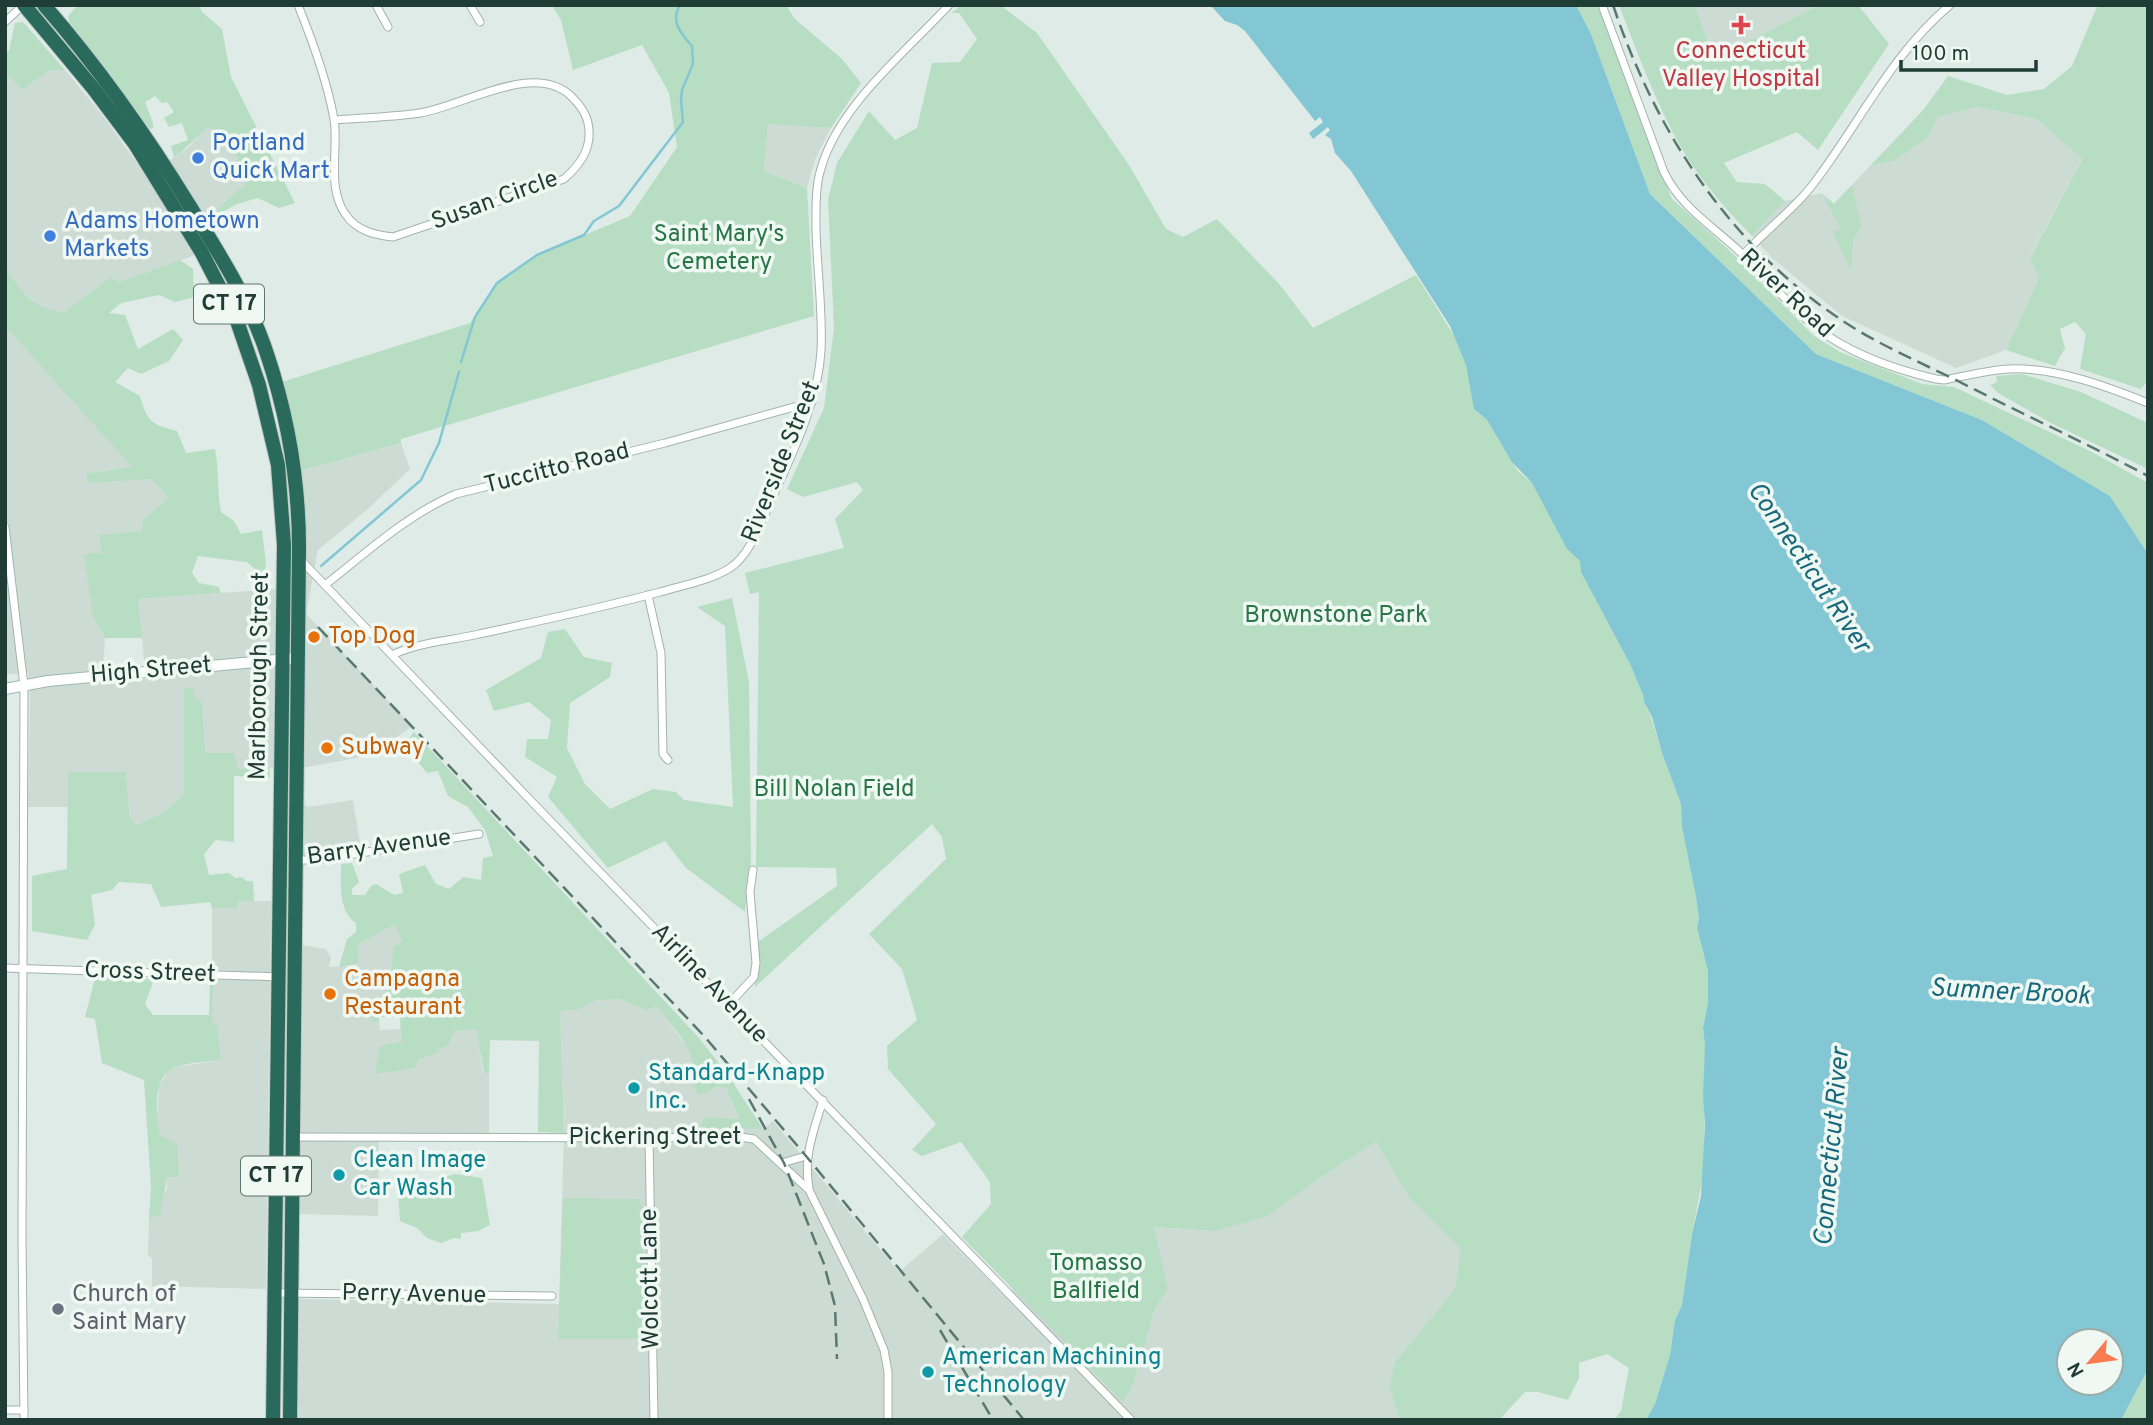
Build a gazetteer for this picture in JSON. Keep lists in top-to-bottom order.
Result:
{
  "streets": {
    "highway": ["CT 17", "Marlborough Street"],
    "street": [
      "Susan Circle",
      "River Road",
      "Riverside Street",
      "Tuccitto Road",
      "High Street",
      "Barry Avenue",
      "Cross Street",
      "Airline Avenue",
      "Pickering Street",
      "Wolcott Lane",
      "Perry Avenue"
    ]
  },
  "crossings": [
    ["Riverside Street", "Tuccitto Road"],
    ["Riverside Street", "Airline Avenue"],
    ["Tuccitto Road", "Airline Avenue"],
    ["High Street", "Marlborough Street"],
    ["Marlborough Street", "Barry Avenue"],
    ["Marlborough Street", "Cross Street"],
    ["Marlborough Street", "Airline Avenue"],
    ["Marlborough Street", "Pickering Street"],
    ["Marlborough Street", "Perry Avenue"],
    ["Pickering Street", "Wolcott Lane"]
  ],
  "water": ["Connecticut River", "Sumner Brook"],
  "parks": [
    "Saint Mary's Cemetery",
    "Brownstone Park",
    "Bill Nolan Field",
    "Tomasso Ballfield"
  ],
  "places": {
    "health": ["Connecticut Valley Hospital"],
    "other": [
      "Portland Quick Mart",
      "Adams Hometown Markets",
      "Top Dog",
      "Subway",
      "Campagna Restaurant",
      "Standard-Knapp Inc.",
      "Clean Image Car Wash",
      "Church of Saint Mary",
      "American Machining Technology"
    ]
  },
  "scale_bar": "100 m",
  "north": "bottom left"
}
